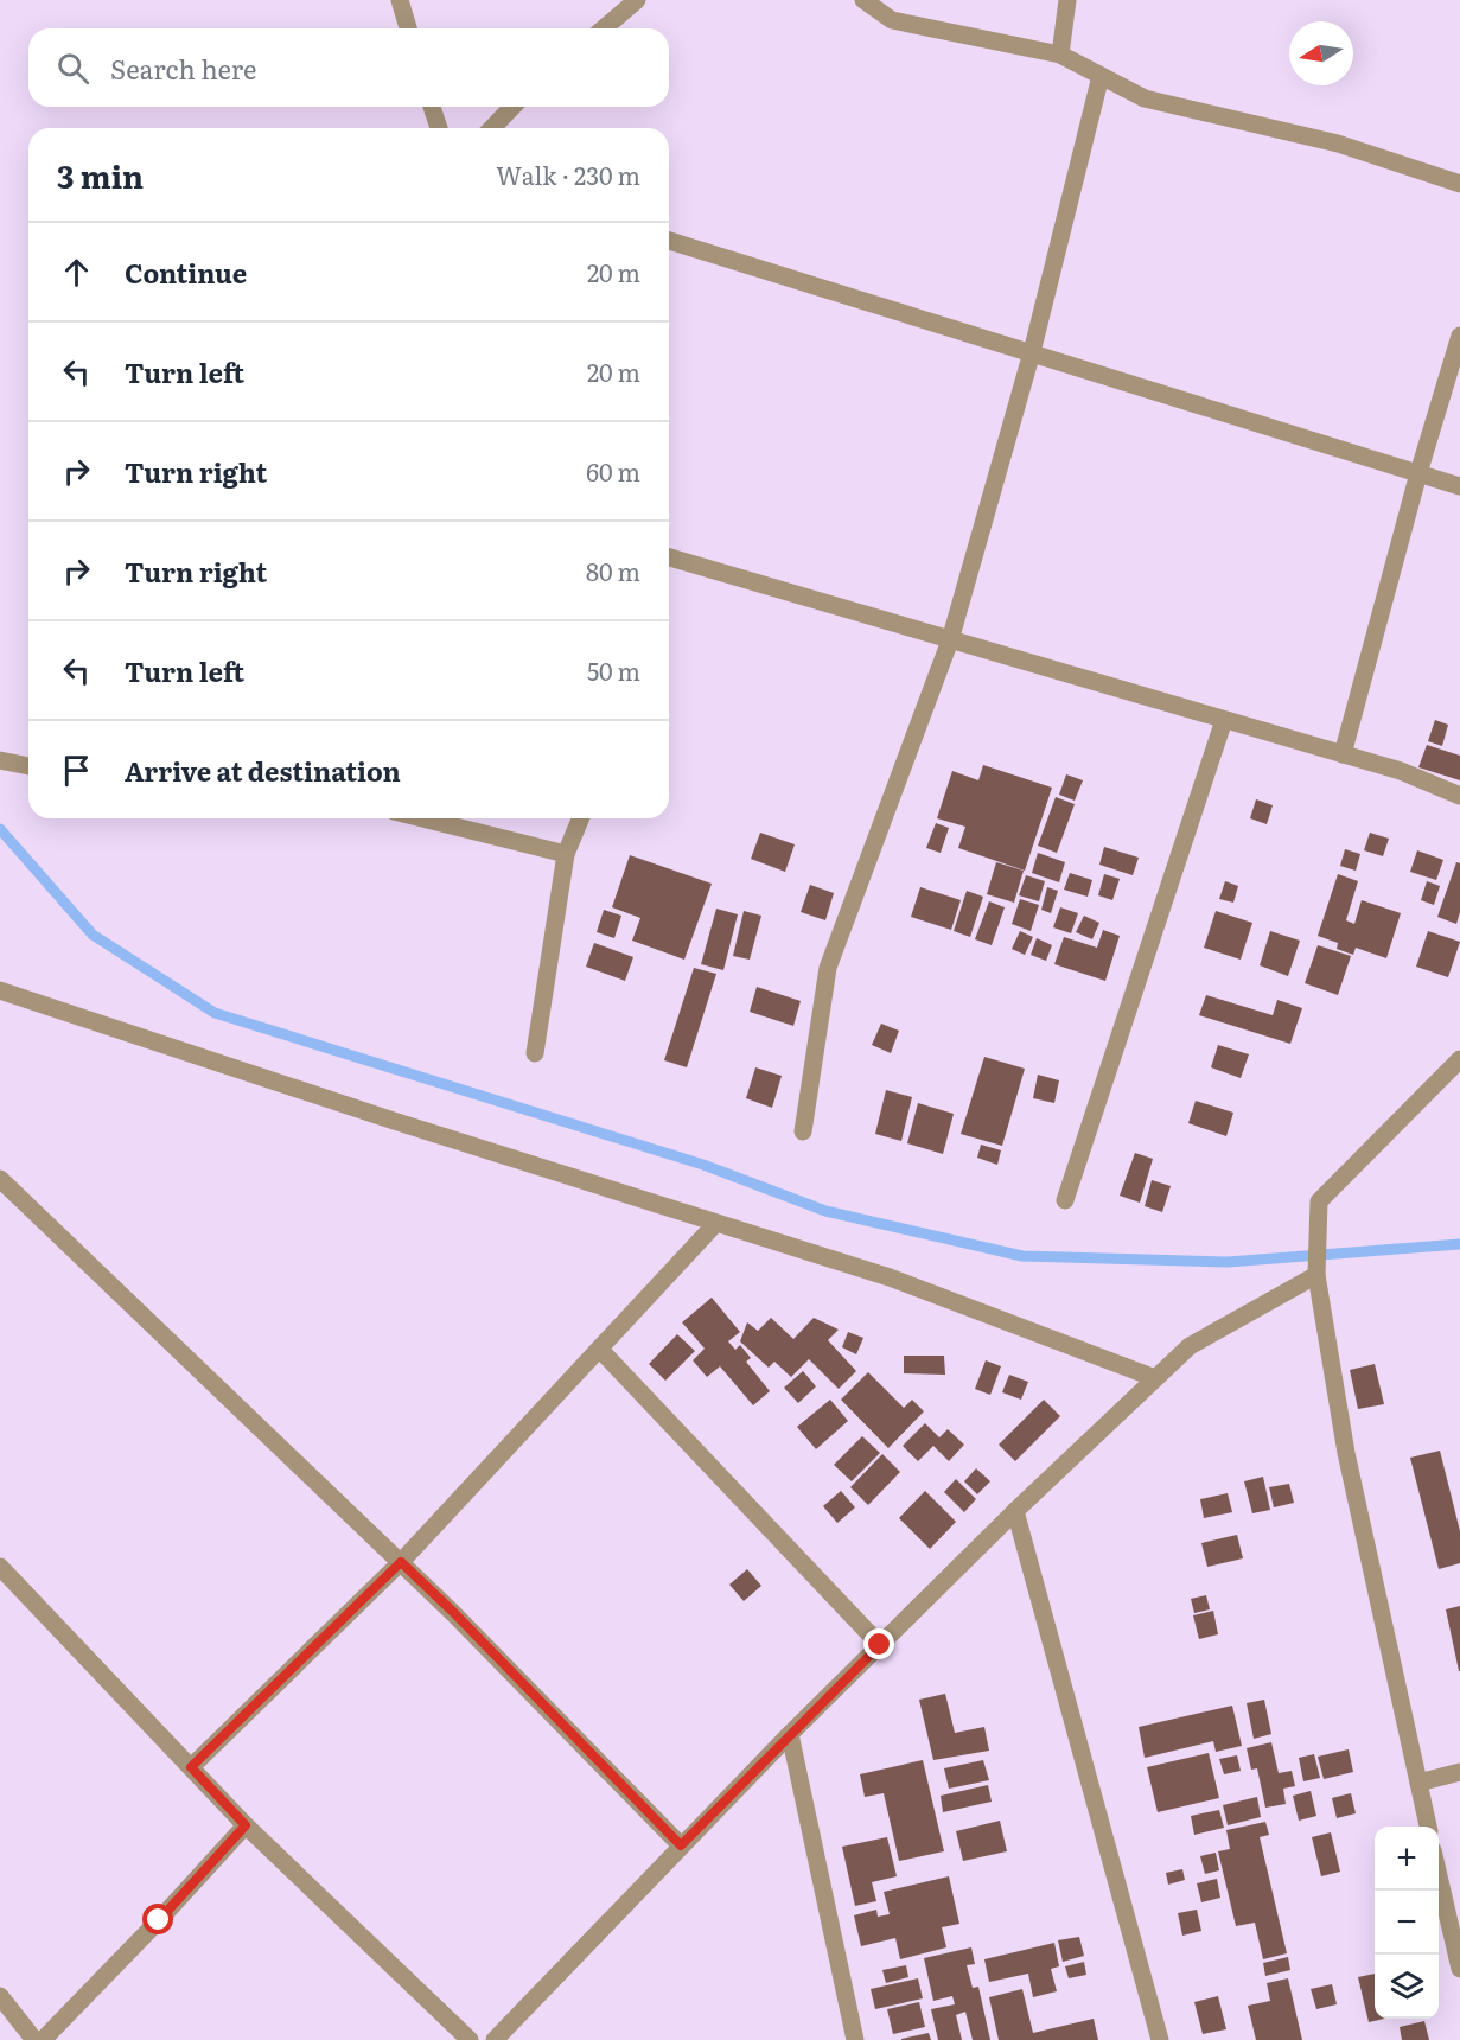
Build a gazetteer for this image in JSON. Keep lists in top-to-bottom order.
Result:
{
  "north": "left",
  "page": {
    "search": "Search here",
    "heading": ["3 min", "Walk · 230 m"],
    "list": [
      ["Continue", "20 m"],
      ["Turn left", "20 m"],
      ["Turn right", "60 m"],
      ["Turn right", "80 m"],
      ["Turn left", "50 m"],
      "Arrive at destination"
    ],
    "map_buttons": ["+", "−"]
  }
}
